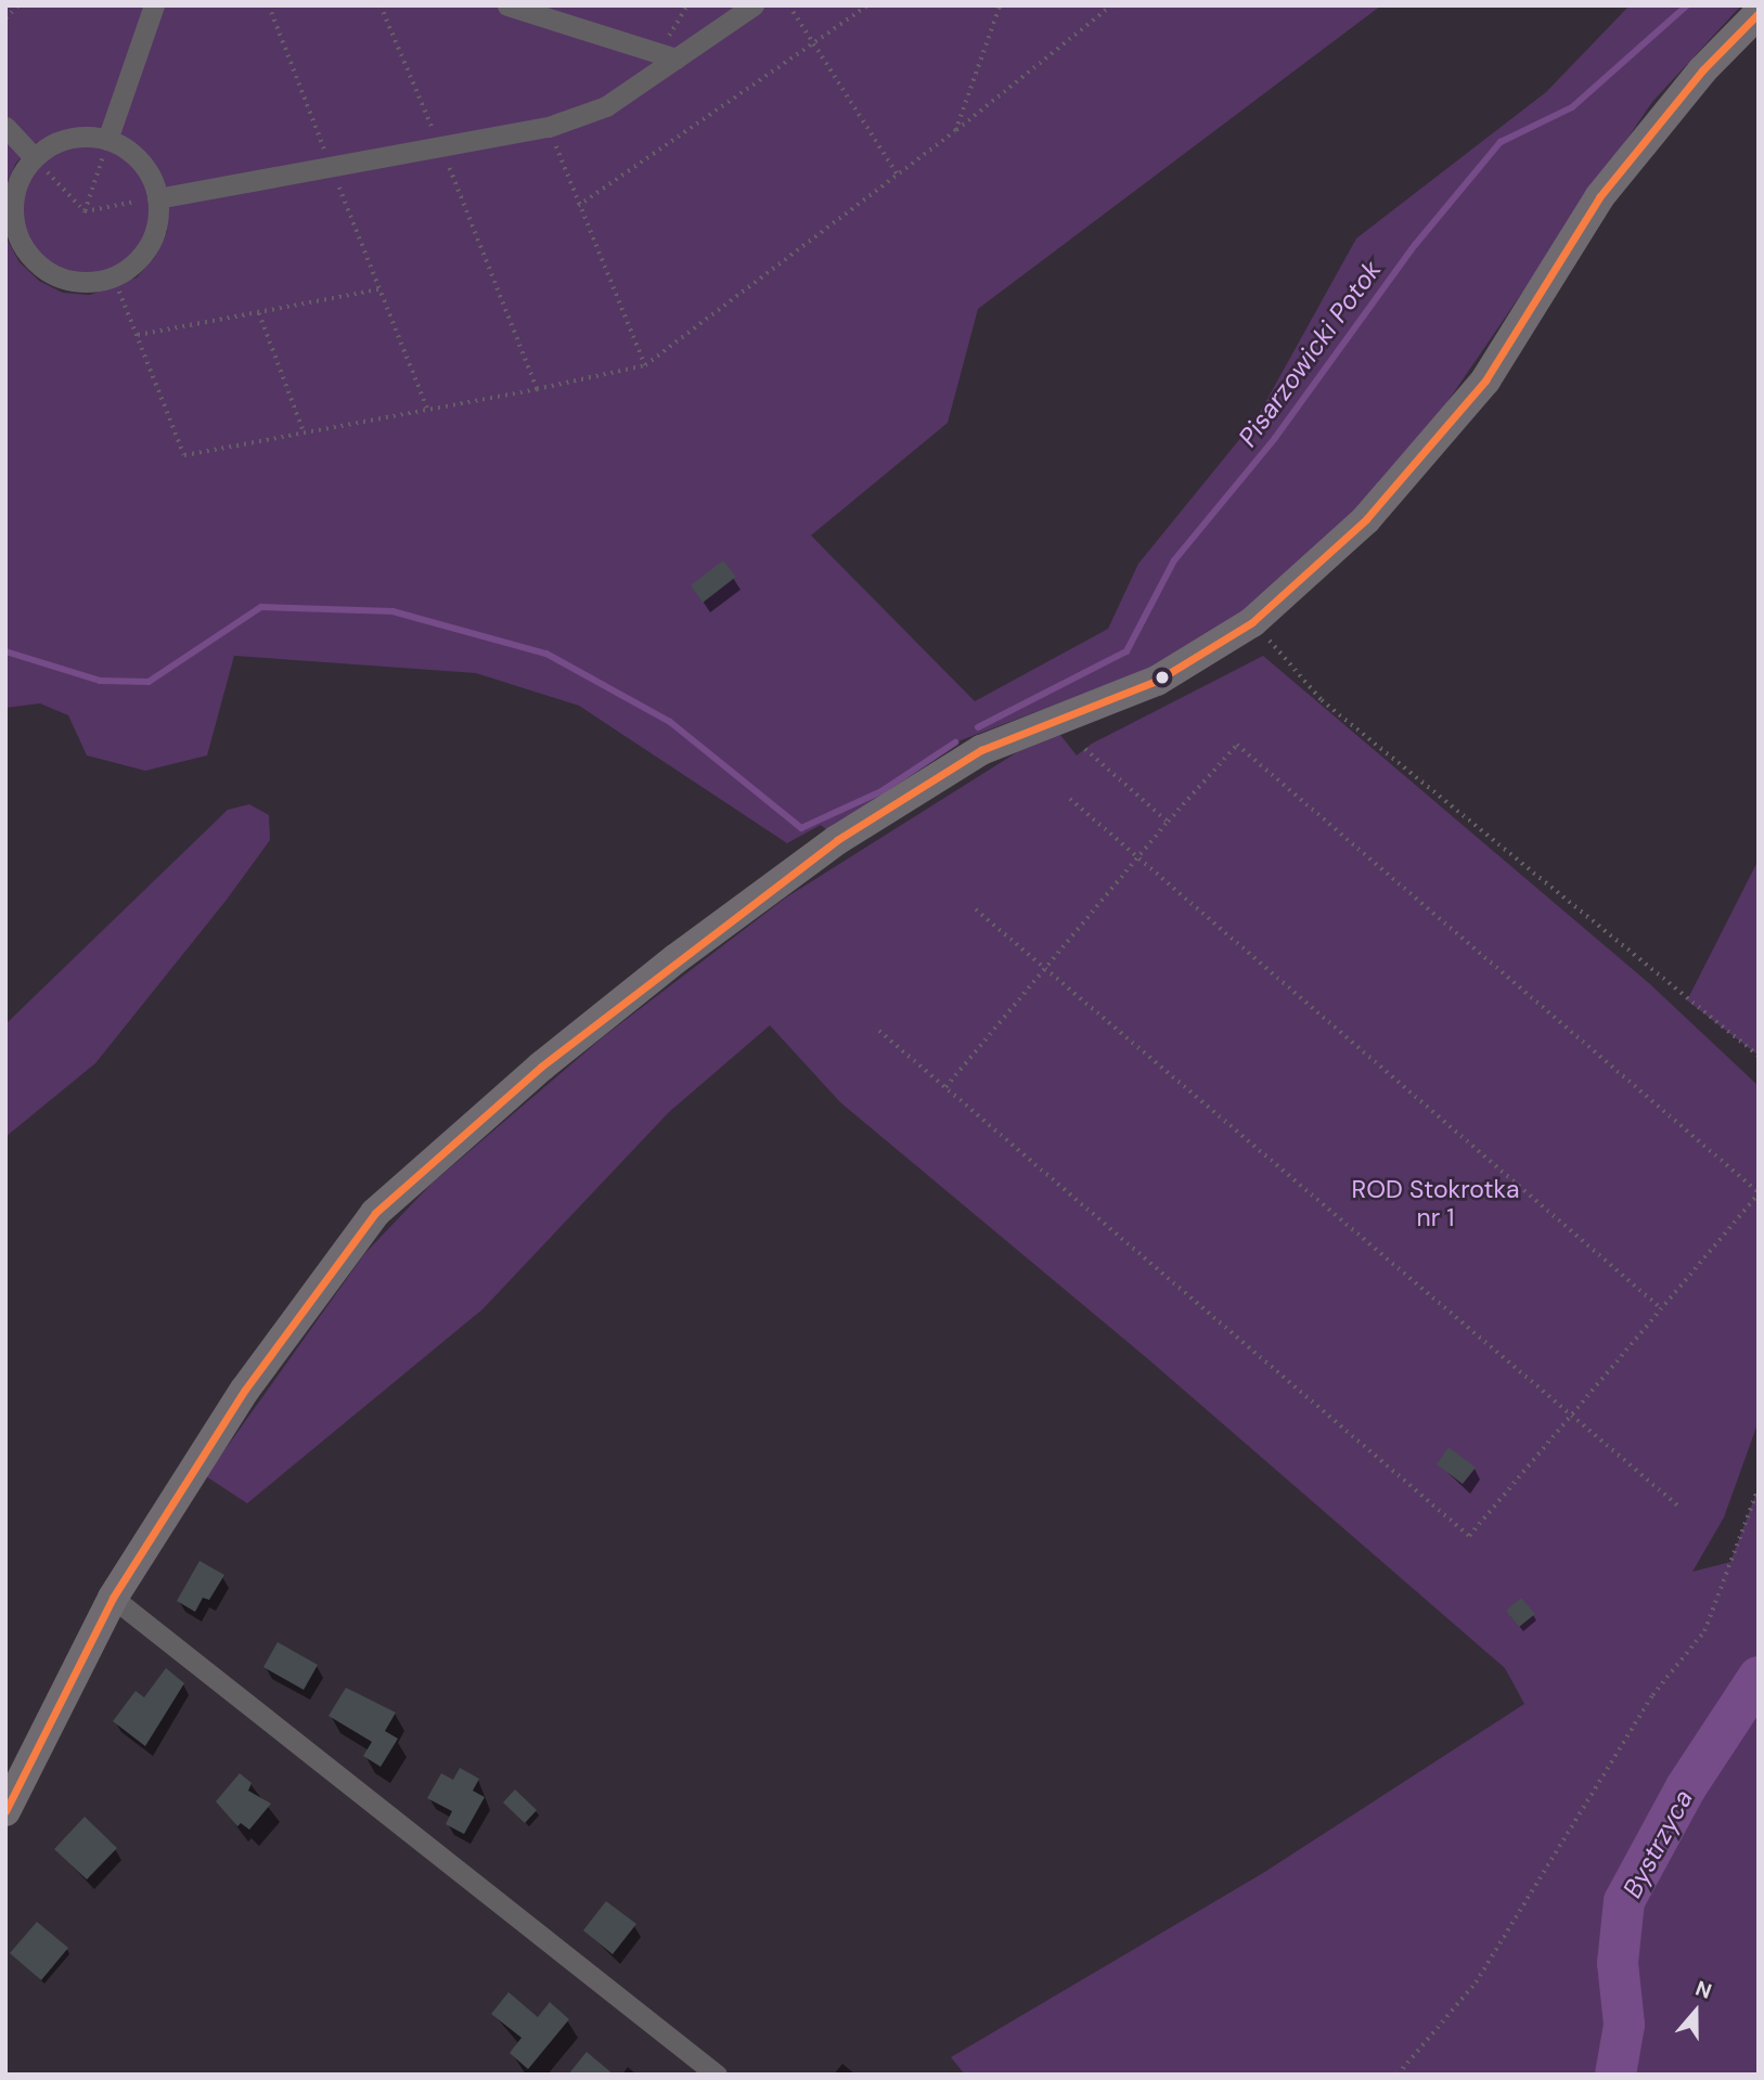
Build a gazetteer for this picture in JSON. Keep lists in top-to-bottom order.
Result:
{
  "water": ["Pisarzowicki Potok", "Bystrzyca"],
  "parks": ["ROD Stokrotka nr 1"],
  "north": "top"
}
